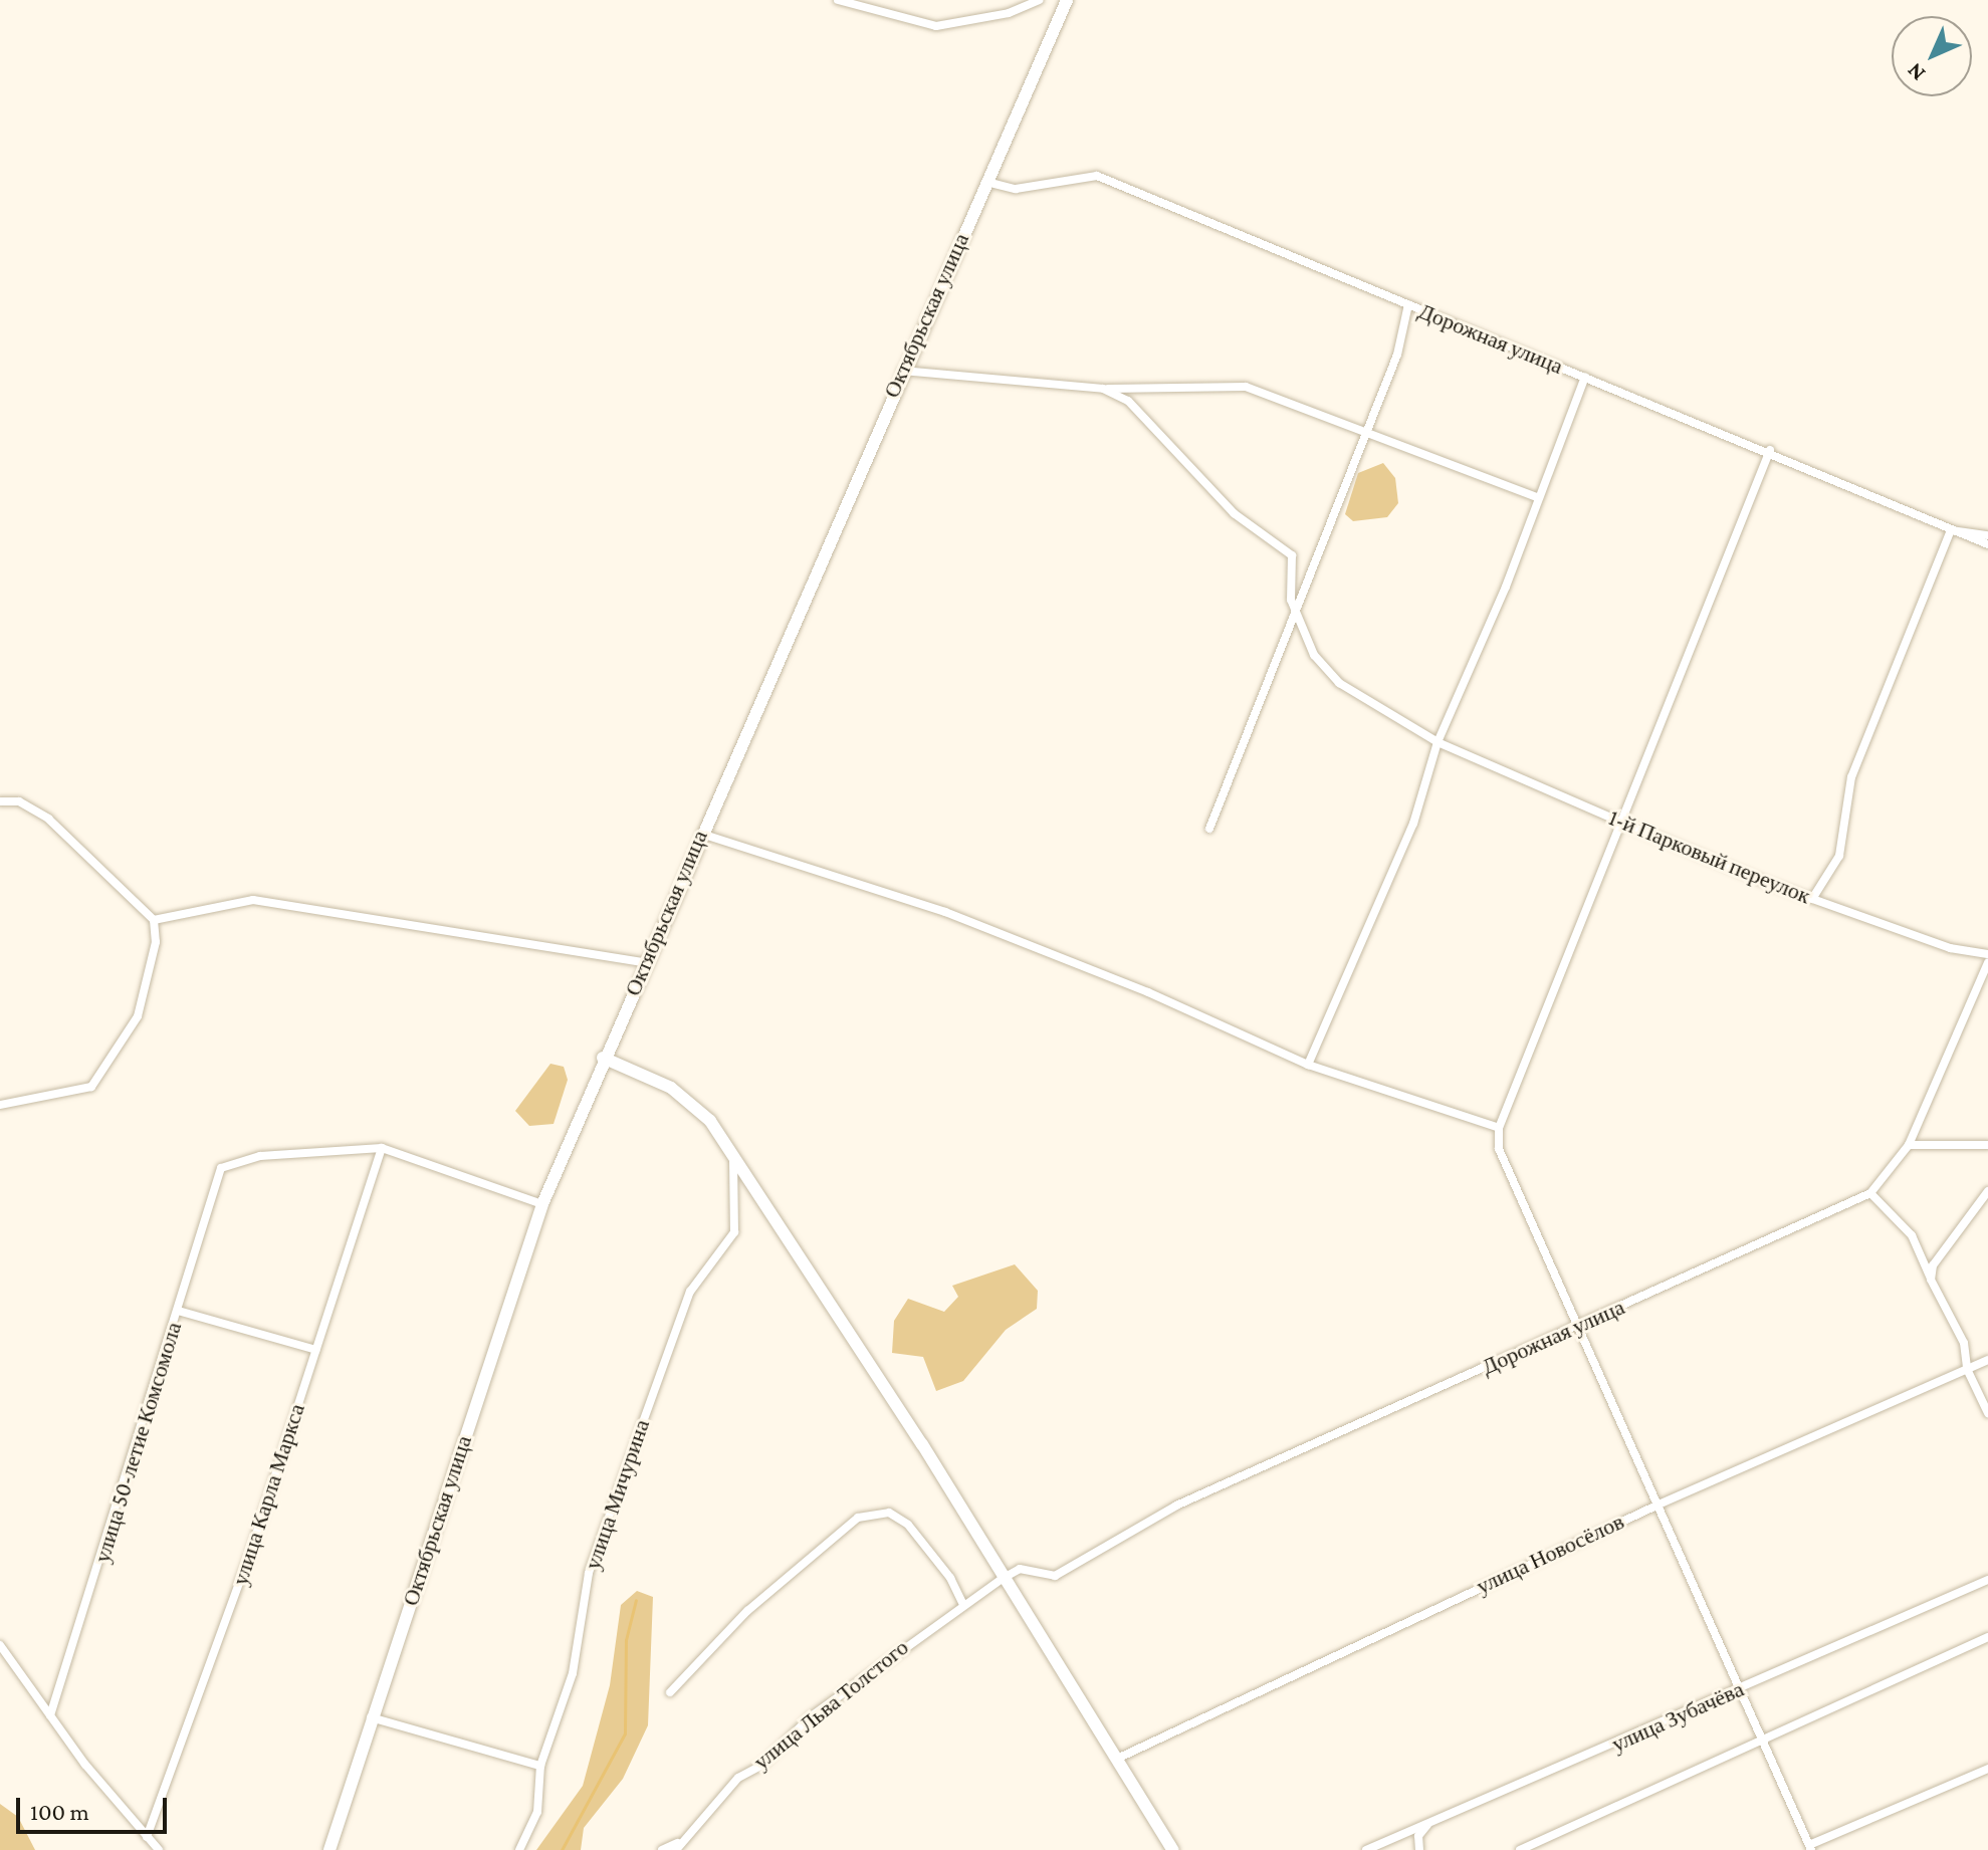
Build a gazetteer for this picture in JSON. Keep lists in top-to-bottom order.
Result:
{
  "streets": {
    "street": [
      "Октябрьская улица",
      "Дорожная улица",
      "1-й Парковый переулок",
      "улица 50-летие Комсомола",
      "улица Карла Маркса",
      "улица Мичурина",
      "улица Новосёлов",
      "улица Льва Толстого",
      "улица Зубачёва"
    ]
  },
  "crossings": [
    ["Октябрьская улица", "Дорожная улица"],
    ["Дорожная улица", "улица Льва Толстого"],
    ["улица 50-летие Комсомола", "улица Карла Маркса"]
  ],
  "scale_bar": "100 m",
  "north": "bottom left"
}
